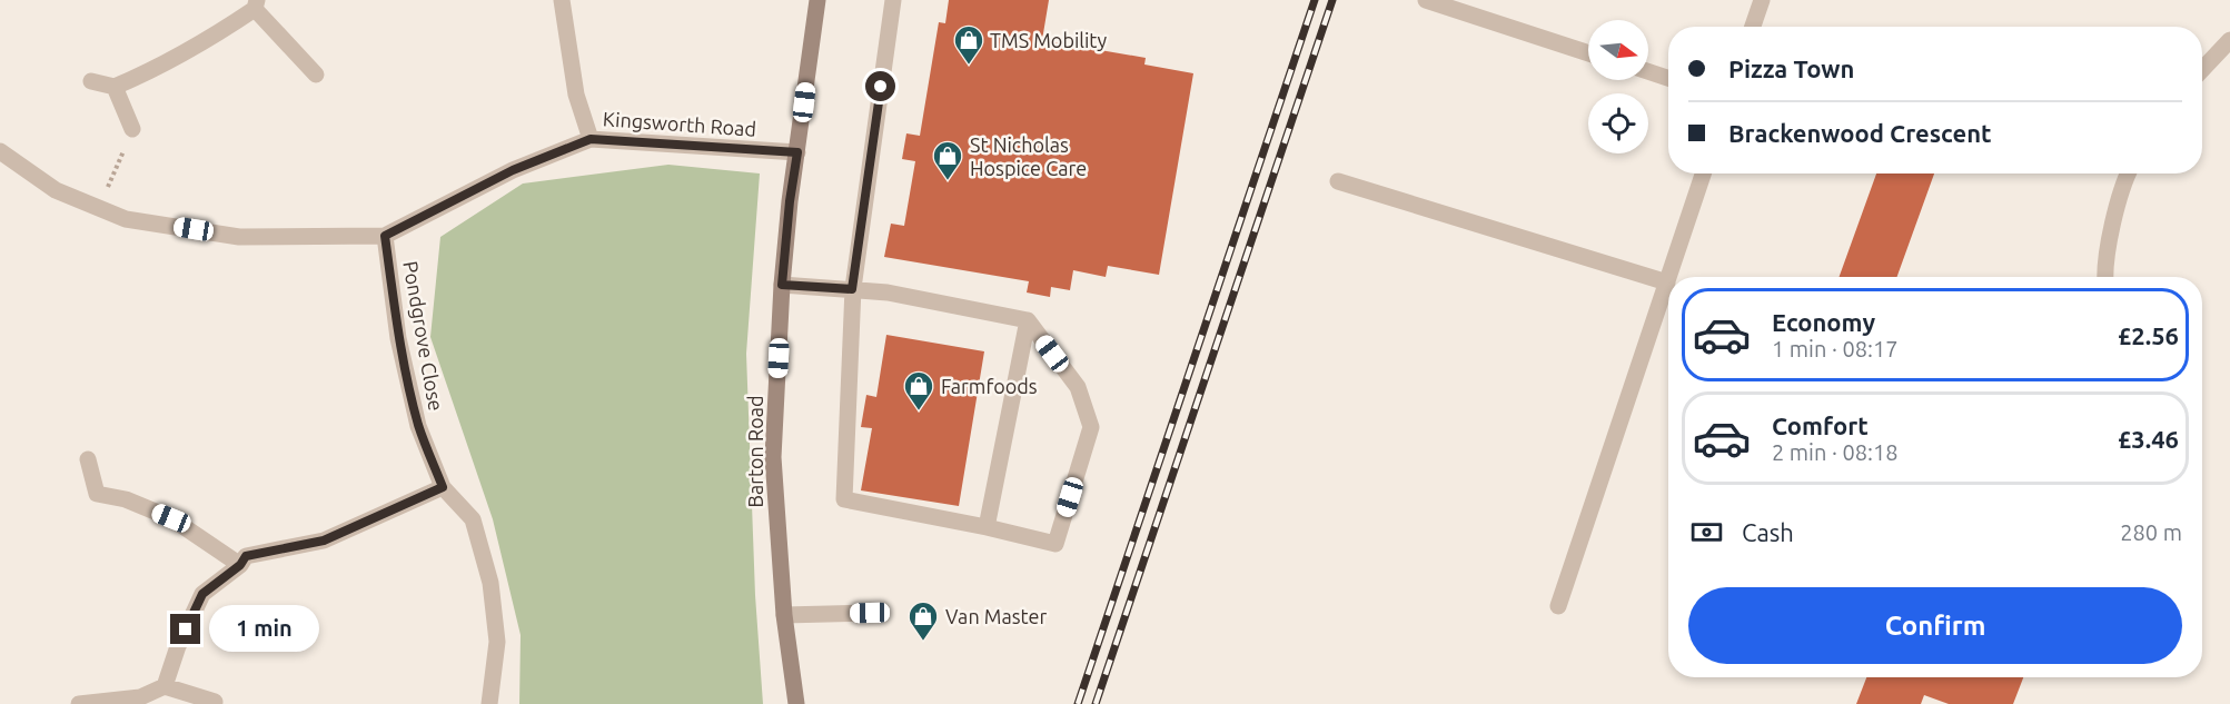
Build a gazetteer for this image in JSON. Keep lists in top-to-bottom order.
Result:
{
  "streets": {
    "street": ["Kingsworth Road", "Pondgrove Close", "Barton Road"]
  },
  "crossings": [
    ["Kingsworth Road", "Pondgrove Close"],
    ["Kingsworth Road", "Barton Road"]
  ],
  "places": {
    "shop": [
      "TMS Mobility",
      "St Nicholas Hospice Care",
      "Farmfoods",
      "Van Master"
    ]
  },
  "north": "right",
  "page": {
    "banner": ["Pizza Town", "Brackenwood Crescent"],
    "list": [
      {
        "name": "Economy",
        "note": "1 min · 08:17",
        "value": "£2.56"
      },
      {
        "name": "Comfort",
        "note": "2 min · 08:18",
        "value": "£3.46"
      }
    ],
    "pay": ["Cash", "280 m"],
    "buttons": "Confirm",
    "bubble": "1 min"
  }
}
